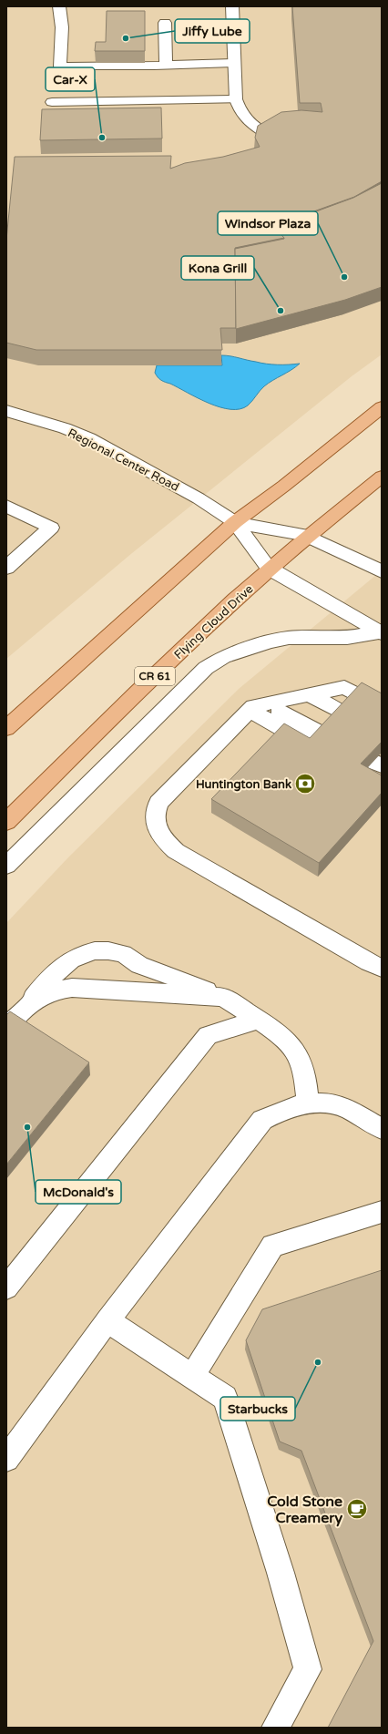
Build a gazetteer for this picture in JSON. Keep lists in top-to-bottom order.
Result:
{
  "streets": {
    "main road": ["Flying Cloud Drive", "CR 61"],
    "street": ["Regional Center Road"]
  },
  "crossings": [
    ["Regional Center Road", "Flying Cloud Drive"]
  ],
  "places": {
    "other": [
      "Jiffy Lube",
      "Car-X",
      "Windsor Plaza",
      "Kona Grill",
      "McDonald's",
      "Starbucks"
    ],
    "bank": ["Huntington Bank"],
    "cafe": ["Cold Stone Creamery"]
  }
}
